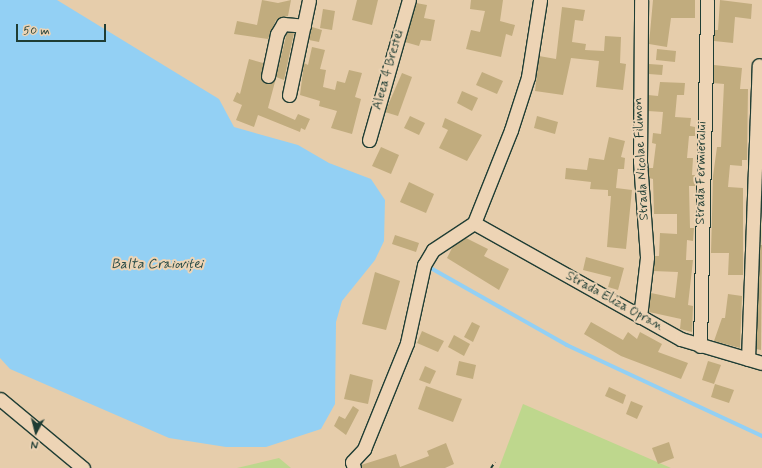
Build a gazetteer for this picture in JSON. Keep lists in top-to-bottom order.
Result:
{
  "streets": {
    "street": [
      "Aleea 4 Brestei",
      "Strada Nicolae Filimon",
      "Strada Fermierului",
      "Strada Eliza Opran"
    ]
  },
  "crossings": [
    ["Strada Nicolae Filimon", "Strada Eliza Opran"],
    ["Strada Fermierului", "Strada Eliza Opran"]
  ],
  "water": ["Balta Craioviței"],
  "scale_bar": "50 m",
  "north": "bottom"
}
